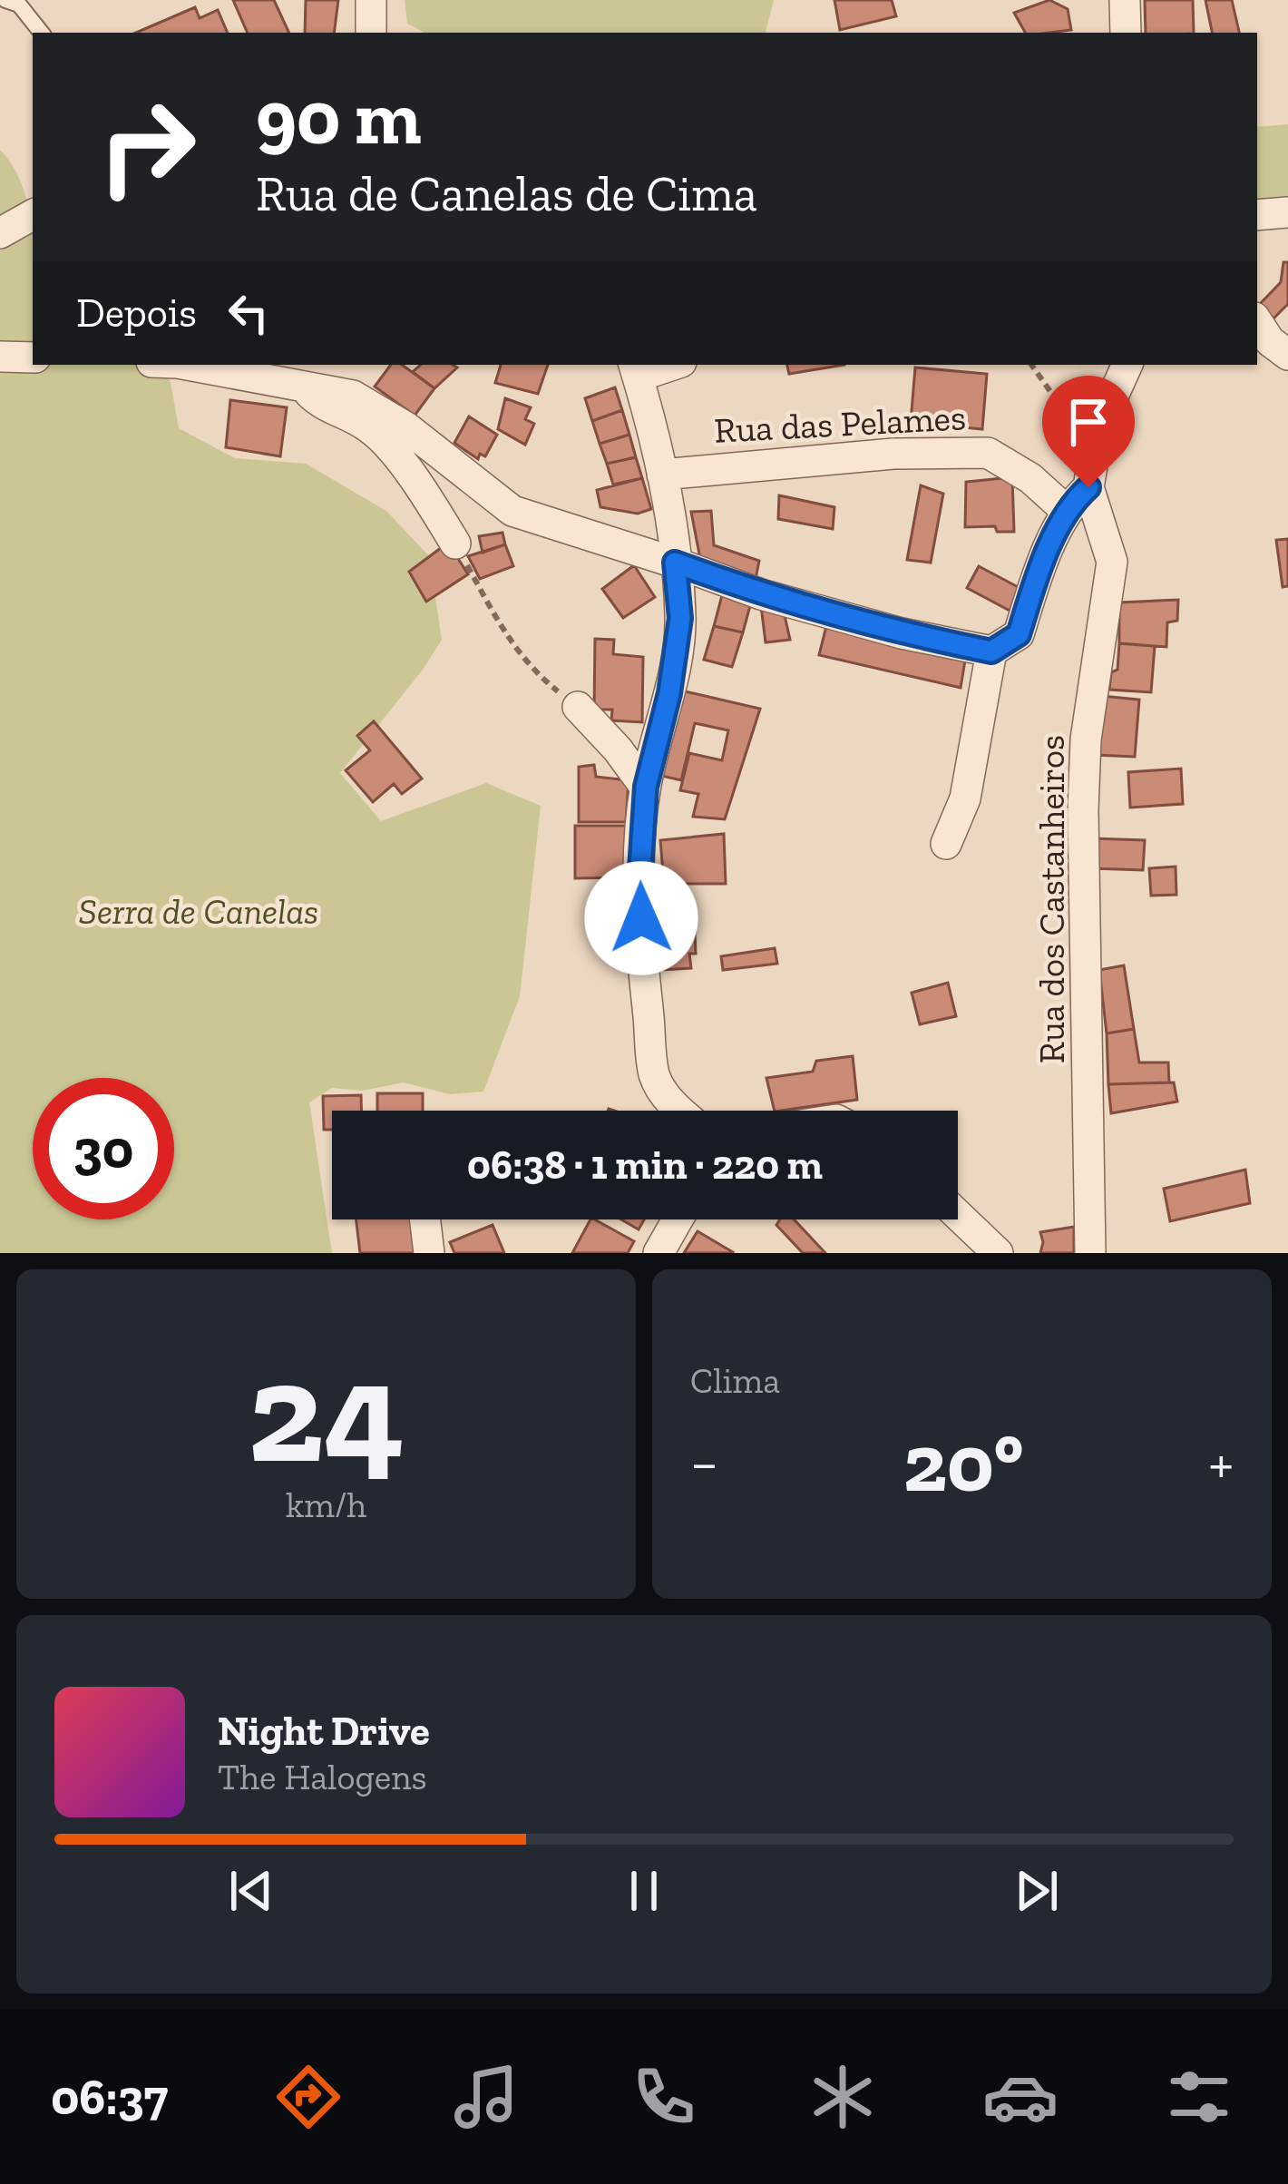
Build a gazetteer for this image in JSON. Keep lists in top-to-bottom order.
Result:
{
  "streets": {
    "street": ["Rua das Pelames", "Rua dos Castanheiros"]
  },
  "parks": ["Serra de Canelas"],
  "page": {
    "turn": ["90 m", "Rua de Canelas de Cima"],
    "then": "Depois",
    "limit": "30",
    "trip": "06:38 · 1 min · 220 m",
    "tile": [
      ["24", "km/h"],
      "Clima"
    ],
    "heat": ["−", "20°", "+"],
    "song": ["Night Drive", "The Halogens"],
    "tabs": "06:37"
  }
}
